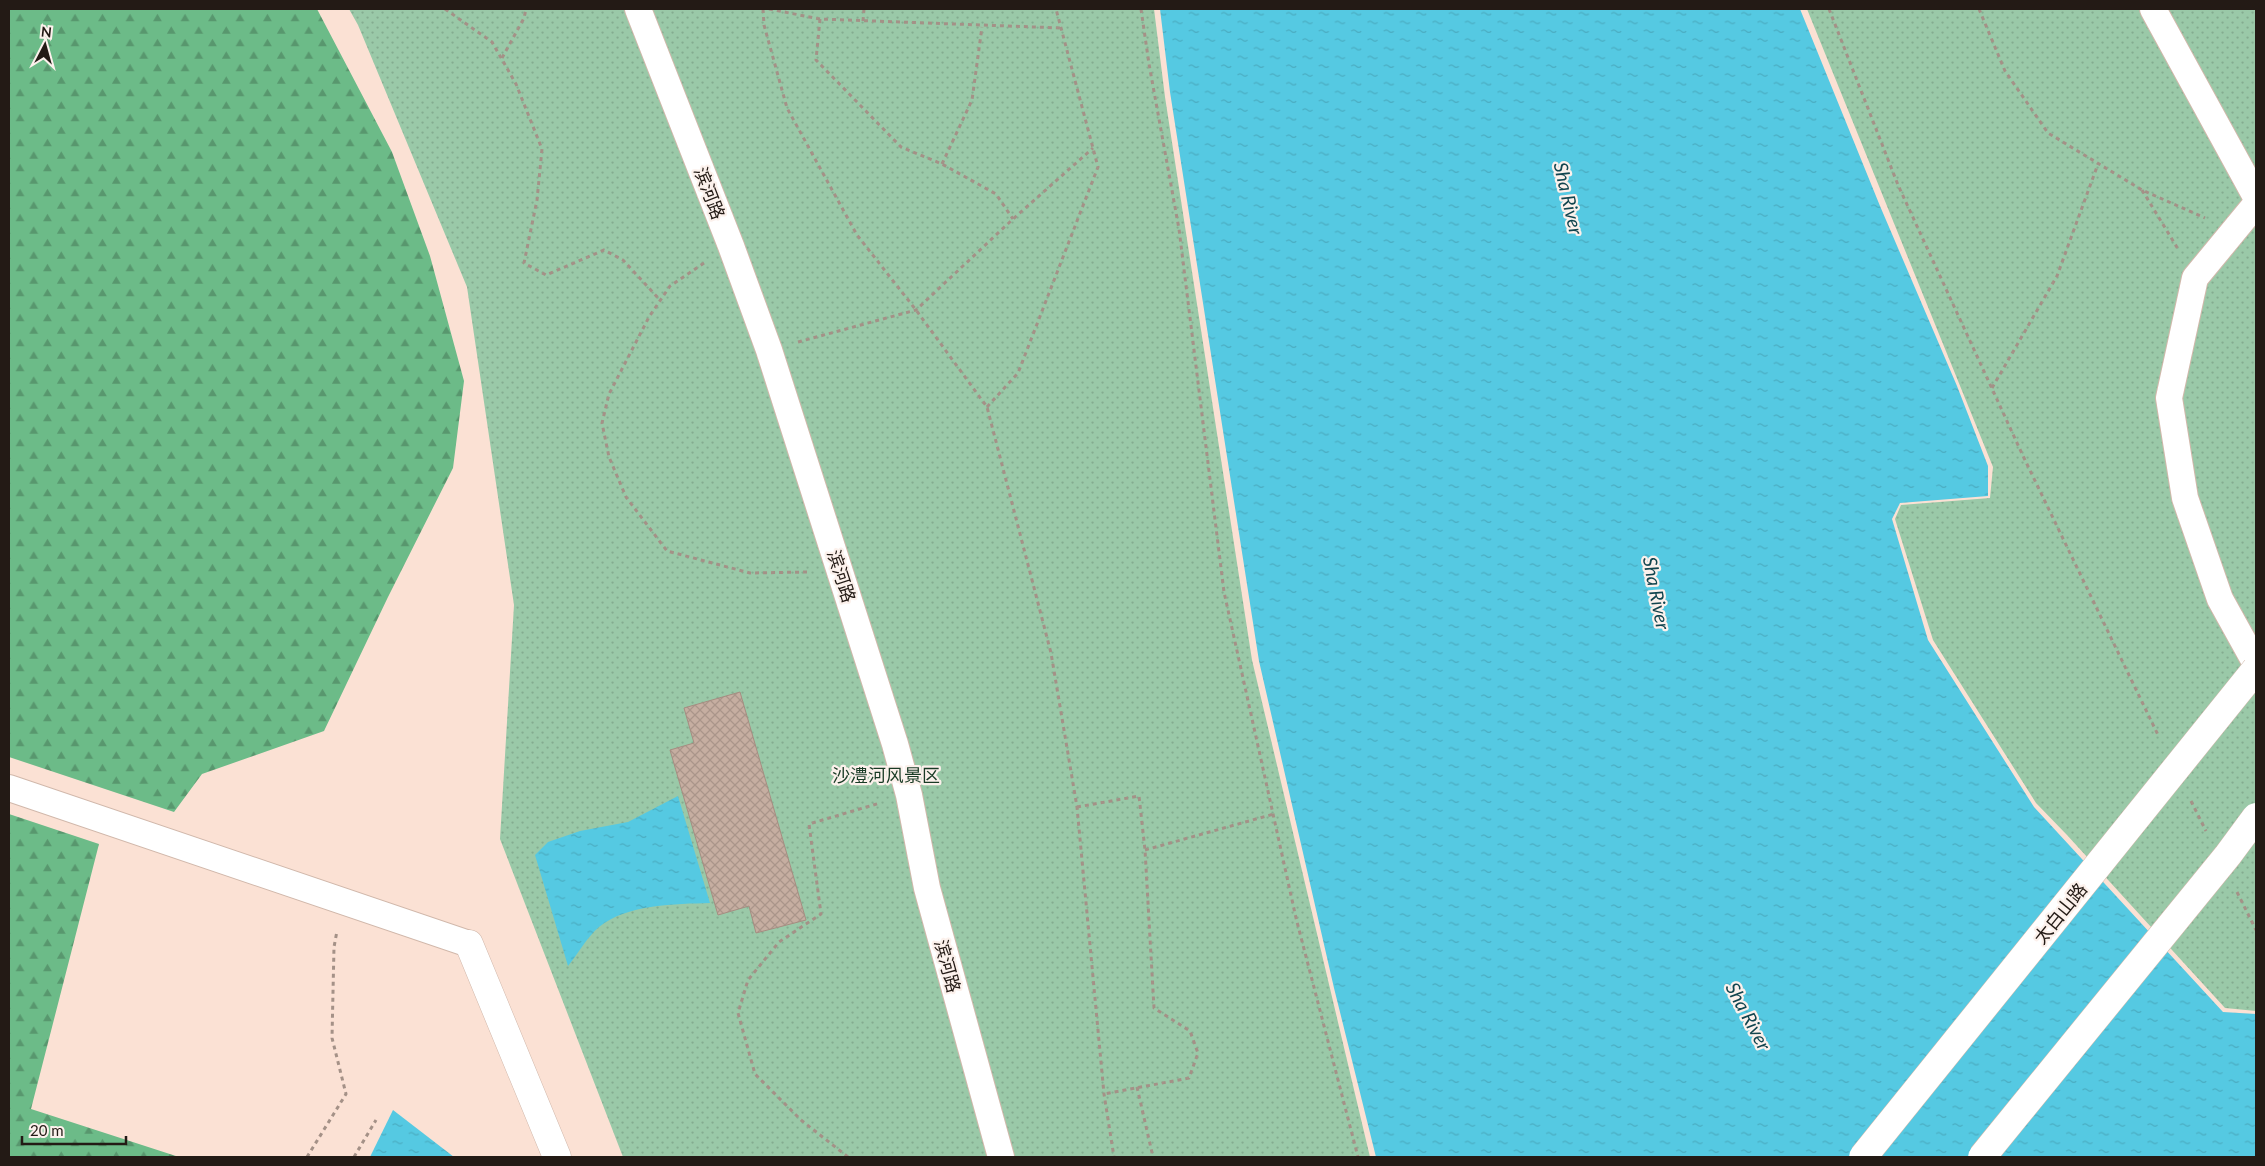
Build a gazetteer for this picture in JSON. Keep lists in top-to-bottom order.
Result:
{
  "streets": {
    "main road": ["太白山路"],
    "street": ["滨河路"]
  },
  "water": ["Sha River"],
  "parks": ["沙澧河风景区"],
  "scale_bar": "20 m",
  "north": "top"
}
